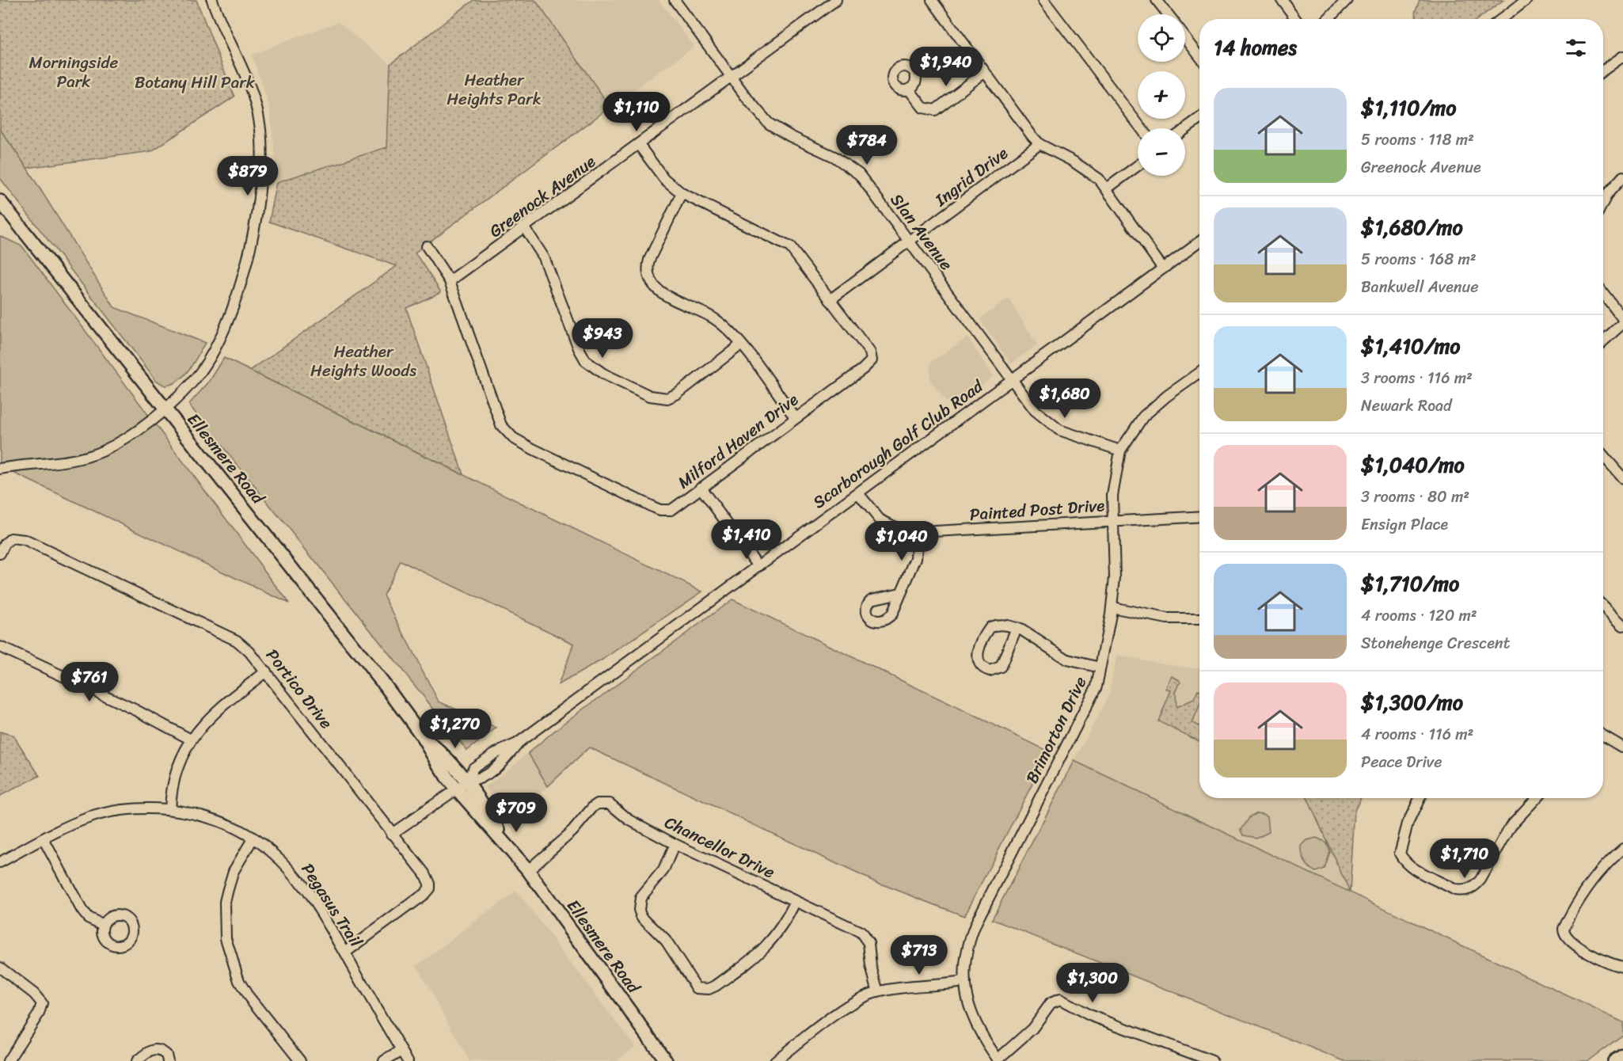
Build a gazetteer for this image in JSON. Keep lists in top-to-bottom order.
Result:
{
  "streets": {
    "main road": ["Ellesmere Road"],
    "street": [
      "Ingrid Drive",
      "Greenock Avenue",
      "Slan Avenue",
      "Milford Haven Drive",
      "Scarborough Golf Club Road",
      "Painted Post Drive",
      "Portico Drive",
      "Brimorton Drive",
      "Chancellor Drive",
      "Pegasus Trail"
    ]
  },
  "crossings": [
    ["Ingrid Drive", "Slan Avenue"],
    ["Ingrid Drive", "Milford Haven Drive"],
    ["Greenock Avenue", "Slan Avenue"],
    ["Greenock Avenue", "Milford Haven Drive"],
    ["Slan Avenue", "Scarborough Golf Club Road"],
    ["Slan Avenue", "Brimorton Drive"],
    ["Scarborough Golf Club Road", "Ellesmere Road"],
    ["Scarborough Golf Club Road", "Painted Post Drive"],
    ["Scarborough Golf Club Road", "Portico Drive"],
    ["Ellesmere Road", "Chancellor Drive"],
    ["Painted Post Drive", "Brimorton Drive"],
    ["Portico Drive", "Pegasus Trail"]
  ],
  "parks": [
    "Morningside Park",
    "Heather Heights Park",
    "Botany Hill Park",
    "Heather Heights Woods"
  ],
  "page": {
    "map_buttons": ["+", "−"],
    "heading": "14 homes",
    "price": [
      "$1,940",
      "$1,110",
      "$784",
      "$879",
      "$943",
      "$1,680",
      "$1,410",
      "$1,040",
      "$761",
      "$1,270",
      "$709",
      "$1,710",
      "$713",
      "$1,300"
    ],
    "list": [
      {
        "name": "$1,110/mo",
        "note": "5 rooms · 118 m² · Greenock Avenue"
      },
      {
        "name": "$1,680/mo",
        "note": "5 rooms · 168 m² · Bankwell Avenue"
      },
      {
        "name": "$1,410/mo",
        "note": "3 rooms · 116 m² · Newark Road"
      },
      {
        "name": "$1,040/mo",
        "note": "3 rooms · 80 m² · Ensign Place"
      },
      {
        "name": "$1,710/mo",
        "note": "4 rooms · 120 m² · Stonehenge Crescent"
      },
      {
        "name": "$1,300/mo",
        "note": "4 rooms · 116 m² · Peace Drive"
      }
    ]
  }
}
